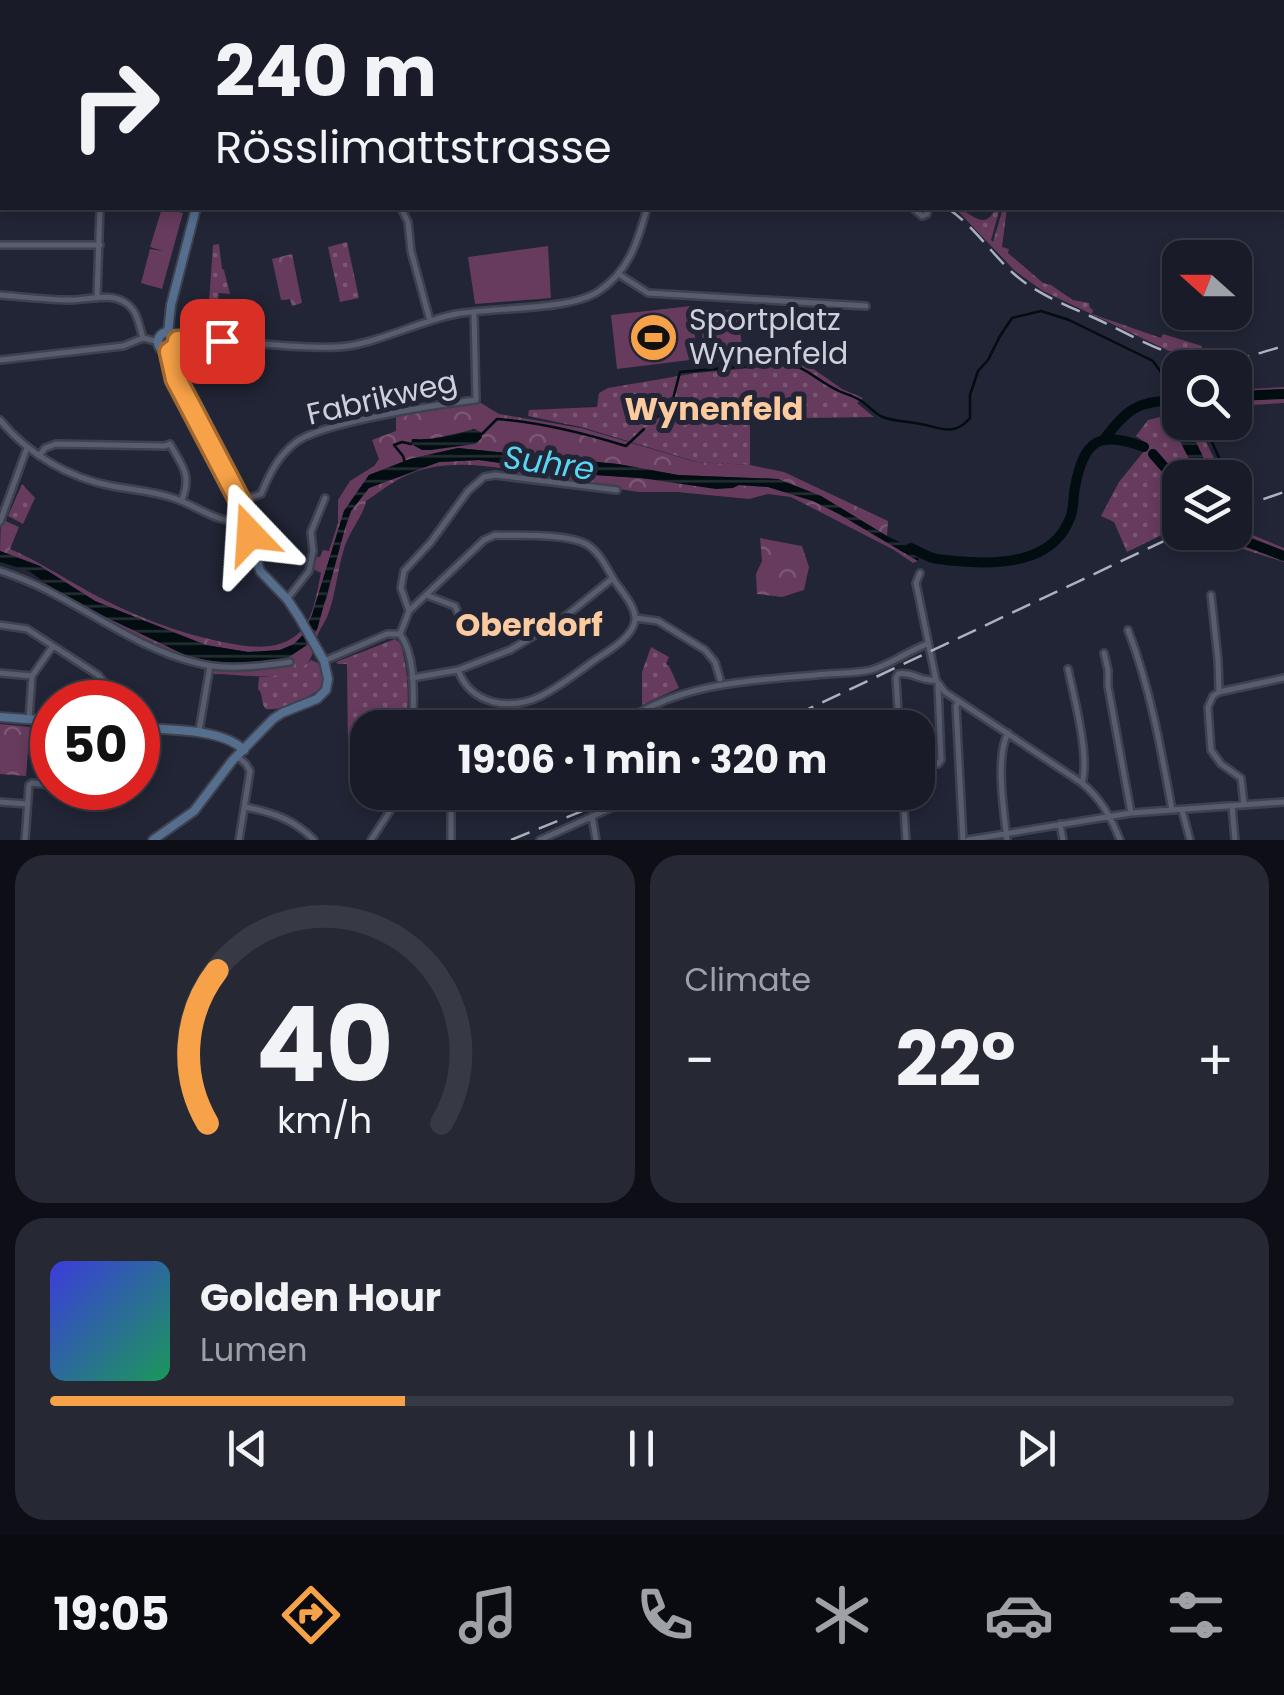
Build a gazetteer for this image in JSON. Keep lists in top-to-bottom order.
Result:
{
  "streets": {
    "street": ["Fabrikweg"]
  },
  "districts": ["Wynenfeld", "Oberdorf"],
  "water": ["Suhre"],
  "places": {
    "sports": ["Sportplatz Wynenfeld"]
  },
  "north": "left",
  "page": {
    "turn": ["240 m", "Rösslimattstrasse"],
    "limit": "50",
    "trip": "19:06 · 1 min · 320 m",
    "tile": "Climate",
    "heat": ["−", "22°", "+"],
    "song": ["Golden Hour", "Lumen"],
    "tabs": "19:05",
    "gauge": ["40", "km/h"]
  }
}
